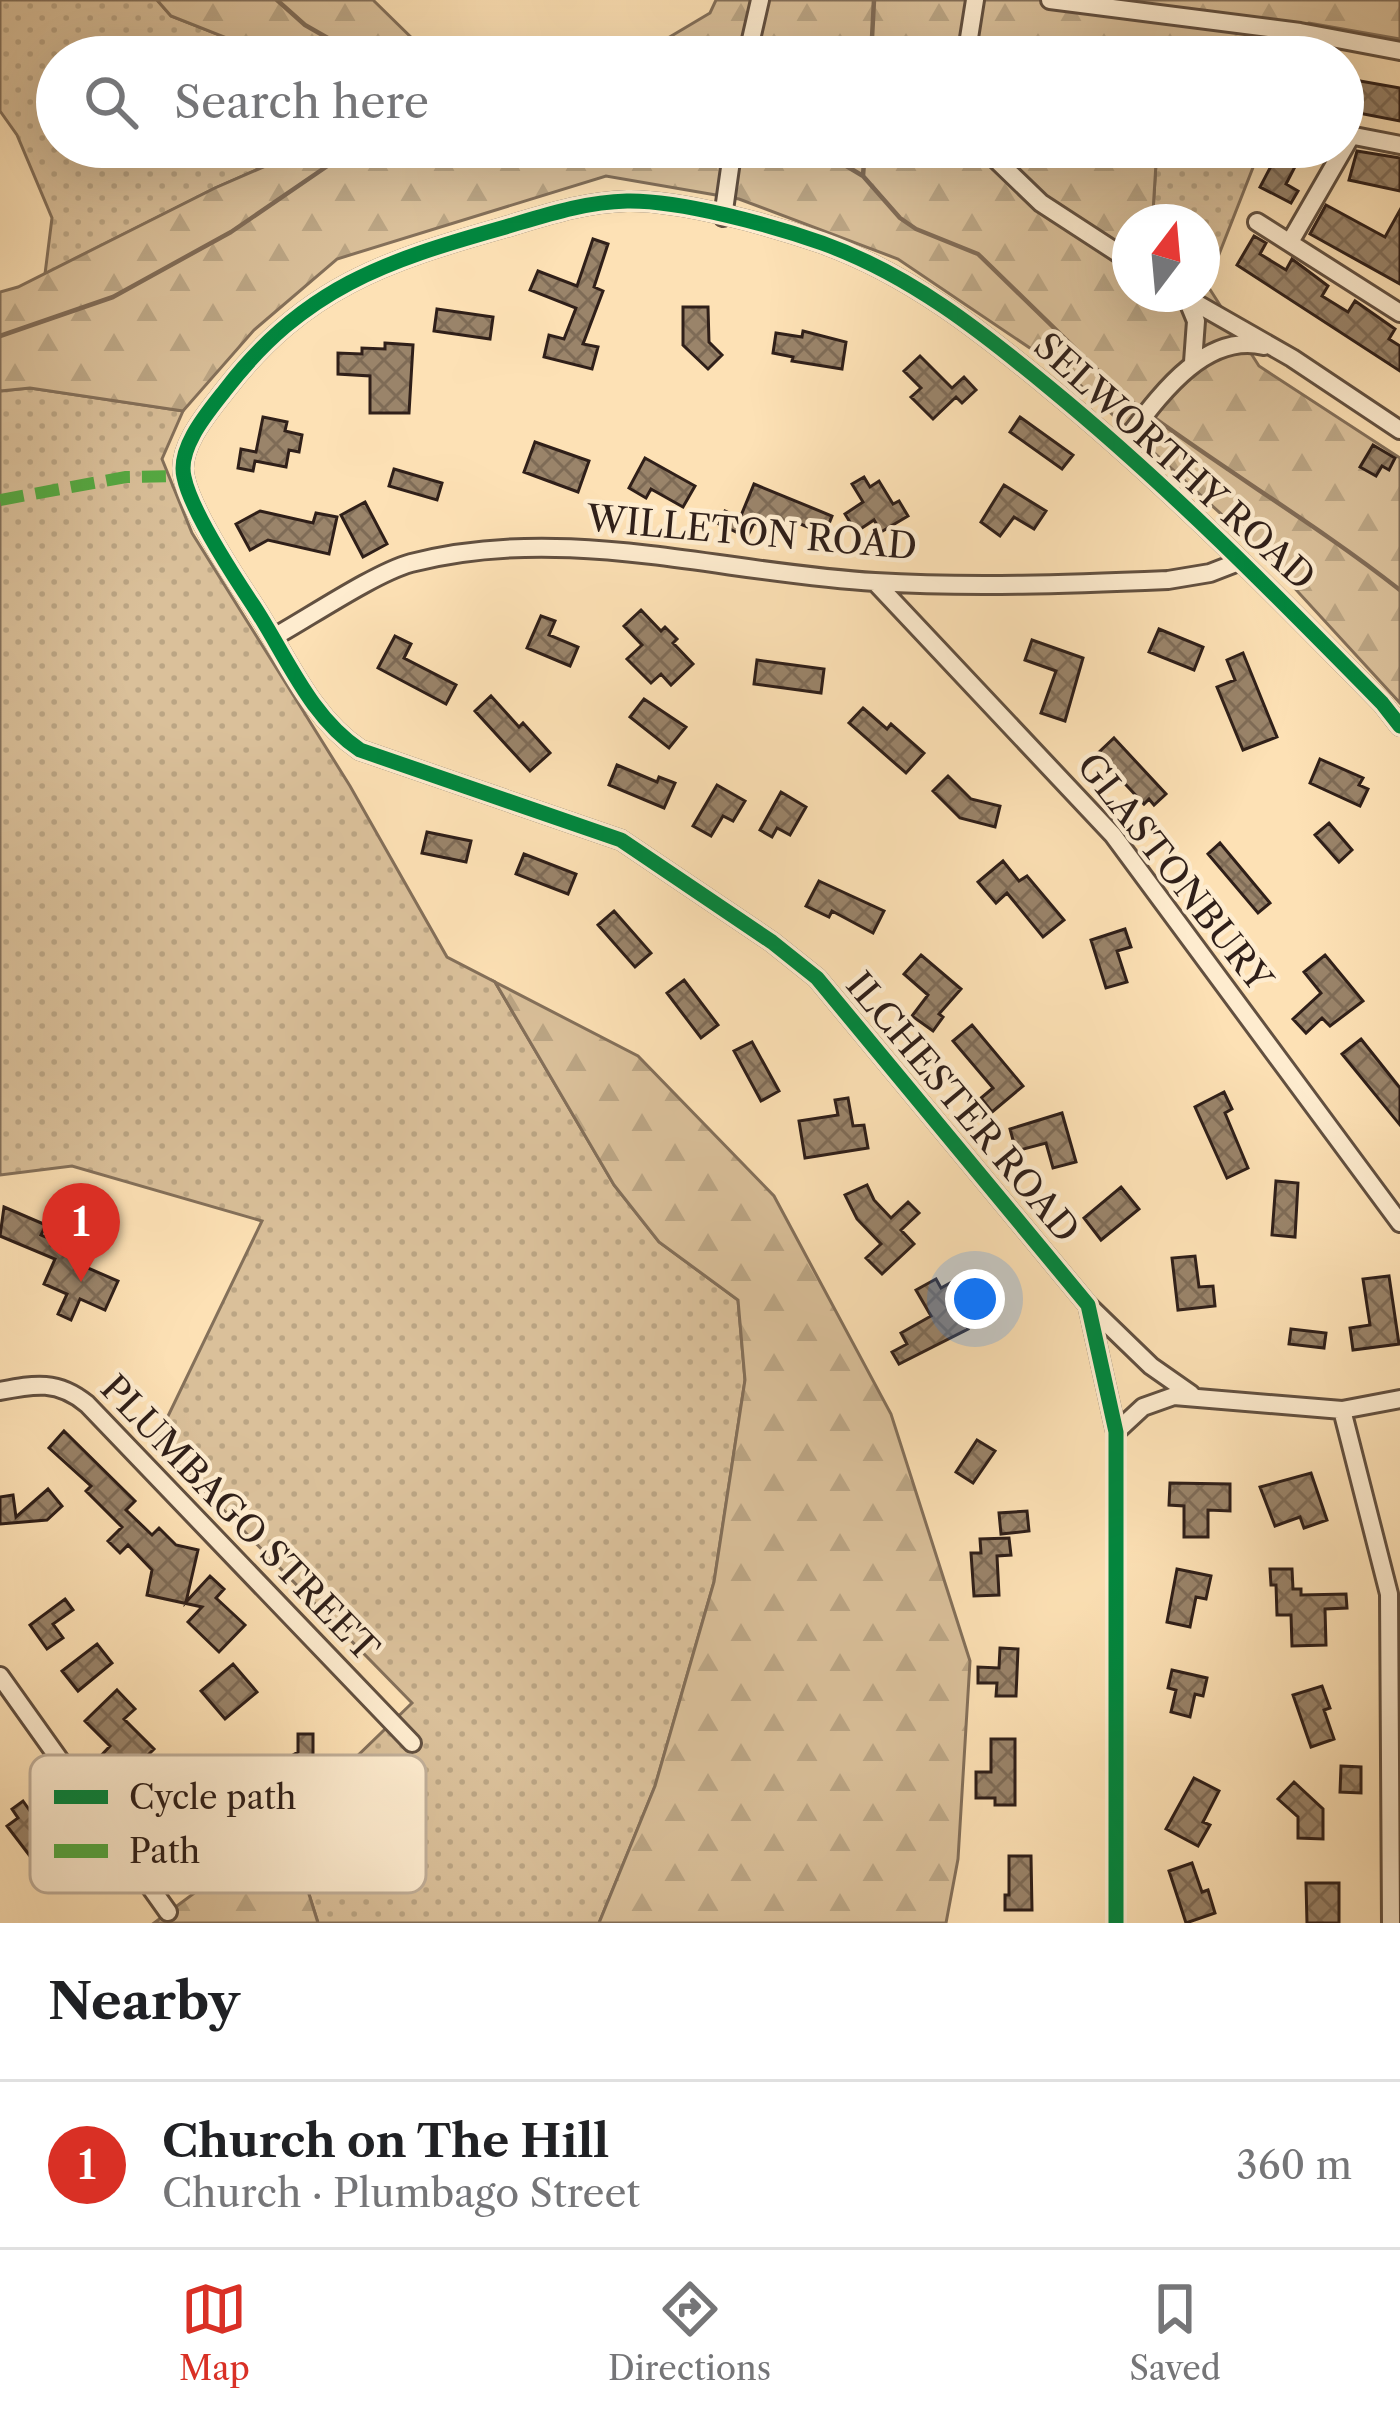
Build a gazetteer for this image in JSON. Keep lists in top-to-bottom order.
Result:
{
  "streets": {
    "street": [
      "SELWORTHY ROAD",
      "WILLETON ROAD",
      "GLASTONBURY",
      "ILCHESTER ROAD",
      "PLUMBAGO STREET"
    ]
  },
  "crossings": [
    ["SELWORTHY ROAD", "WILLETON ROAD"],
    ["SELWORTHY ROAD", "ILCHESTER ROAD"],
    ["WILLETON ROAD", "GLASTONBURY"],
    ["WILLETON ROAD", "ILCHESTER ROAD"]
  ],
  "legend": ["Cycle path", "Path"],
  "north": "top",
  "page": {
    "search": "Search here",
    "pins": "1",
    "heading": "Nearby",
    "list": [
      {
        "mark": "1",
        "name": "Church on The Hill",
        "note": "Church · Plumbago Street",
        "value": "360 m"
      }
    ],
    "nav": ["Map", "Directions", "Saved"]
  }
}
